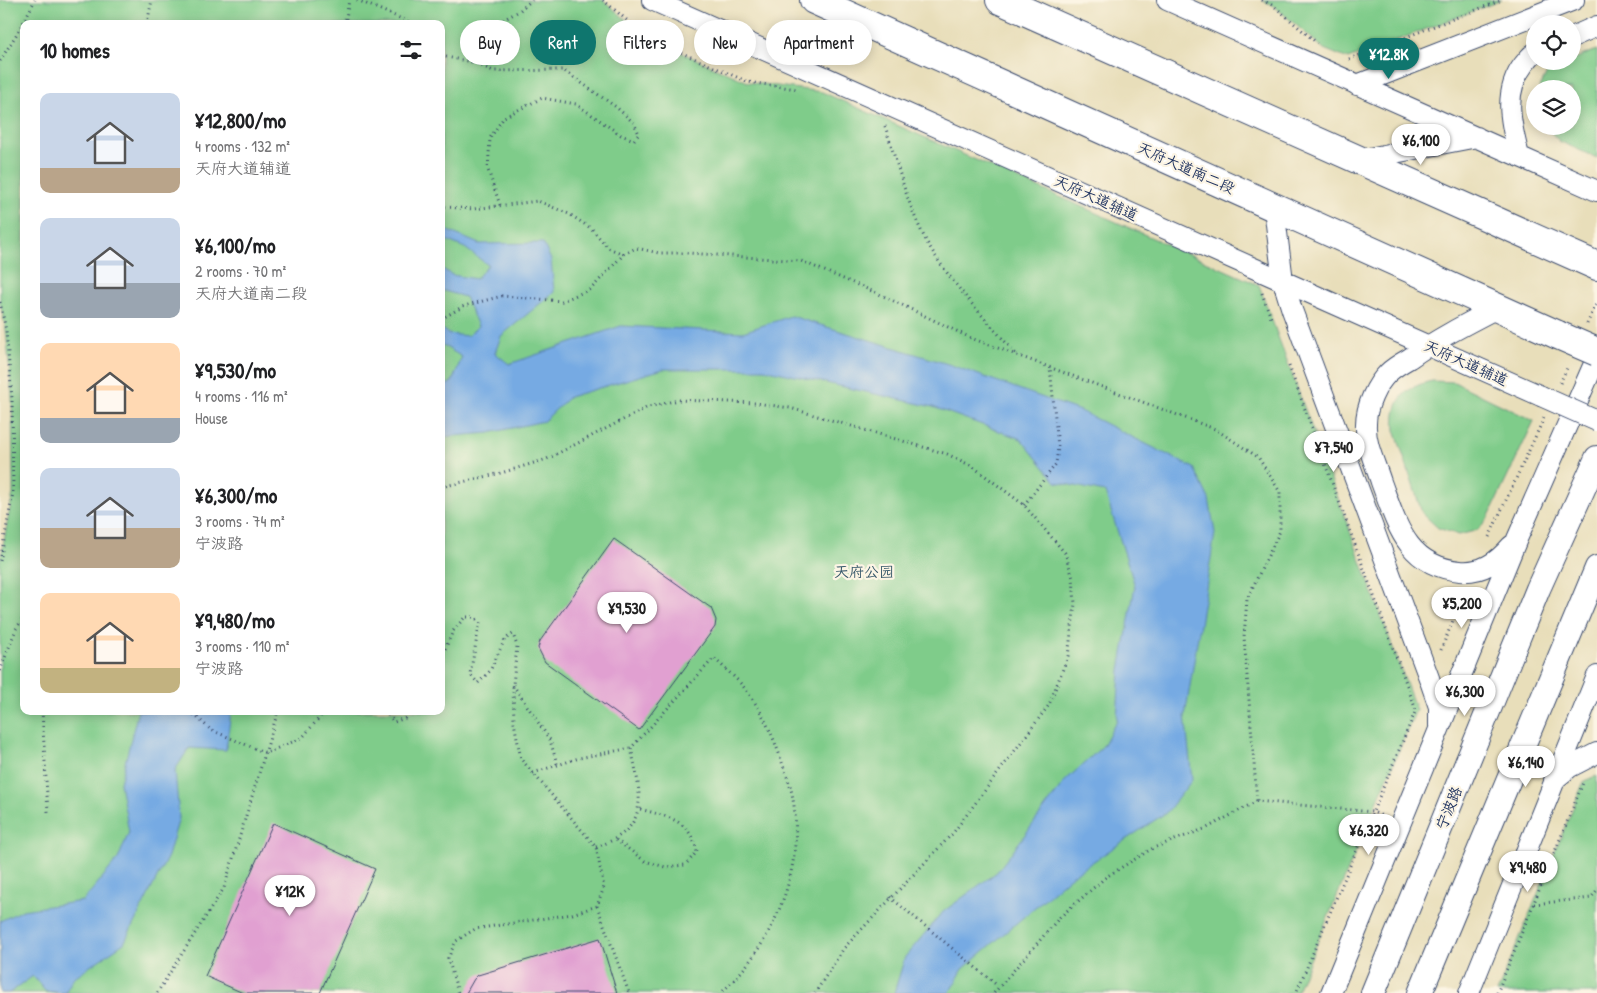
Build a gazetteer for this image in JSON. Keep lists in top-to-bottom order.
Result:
{
  "streets": {
    "highway": ["天府大道南二段"],
    "main road": ["宁波路"],
    "street": ["天府大道辅道"]
  },
  "parks": ["天府公园"],
  "page": {
    "chip": [
      "Buy",
      "Rent",
      "Filters",
      "New",
      "Apartment"
    ],
    "heading": "10 homes",
    "price": [
      "¥12.8K",
      "¥6,100",
      "¥7,540",
      "¥5,200",
      "¥9,530",
      "¥6,300",
      "¥6,140",
      "¥6,320",
      "¥9,480",
      "¥12K"
    ],
    "list": [
      {
        "name": "¥12,800/mo",
        "note": "4 rooms · 132 m² · 天府大道辅道"
      },
      {
        "name": "¥6,100/mo",
        "note": "2 rooms · 70 m² · 天府大道南二段"
      },
      {
        "name": "¥9,530/mo",
        "note": "4 rooms · 116 m² · House"
      },
      {
        "name": "¥6,300/mo",
        "note": "3 rooms · 74 m² · 宁波路"
      },
      {
        "name": "¥9,480/mo",
        "note": "3 rooms · 110 m² · 宁波路"
      }
    ]
  }
}
